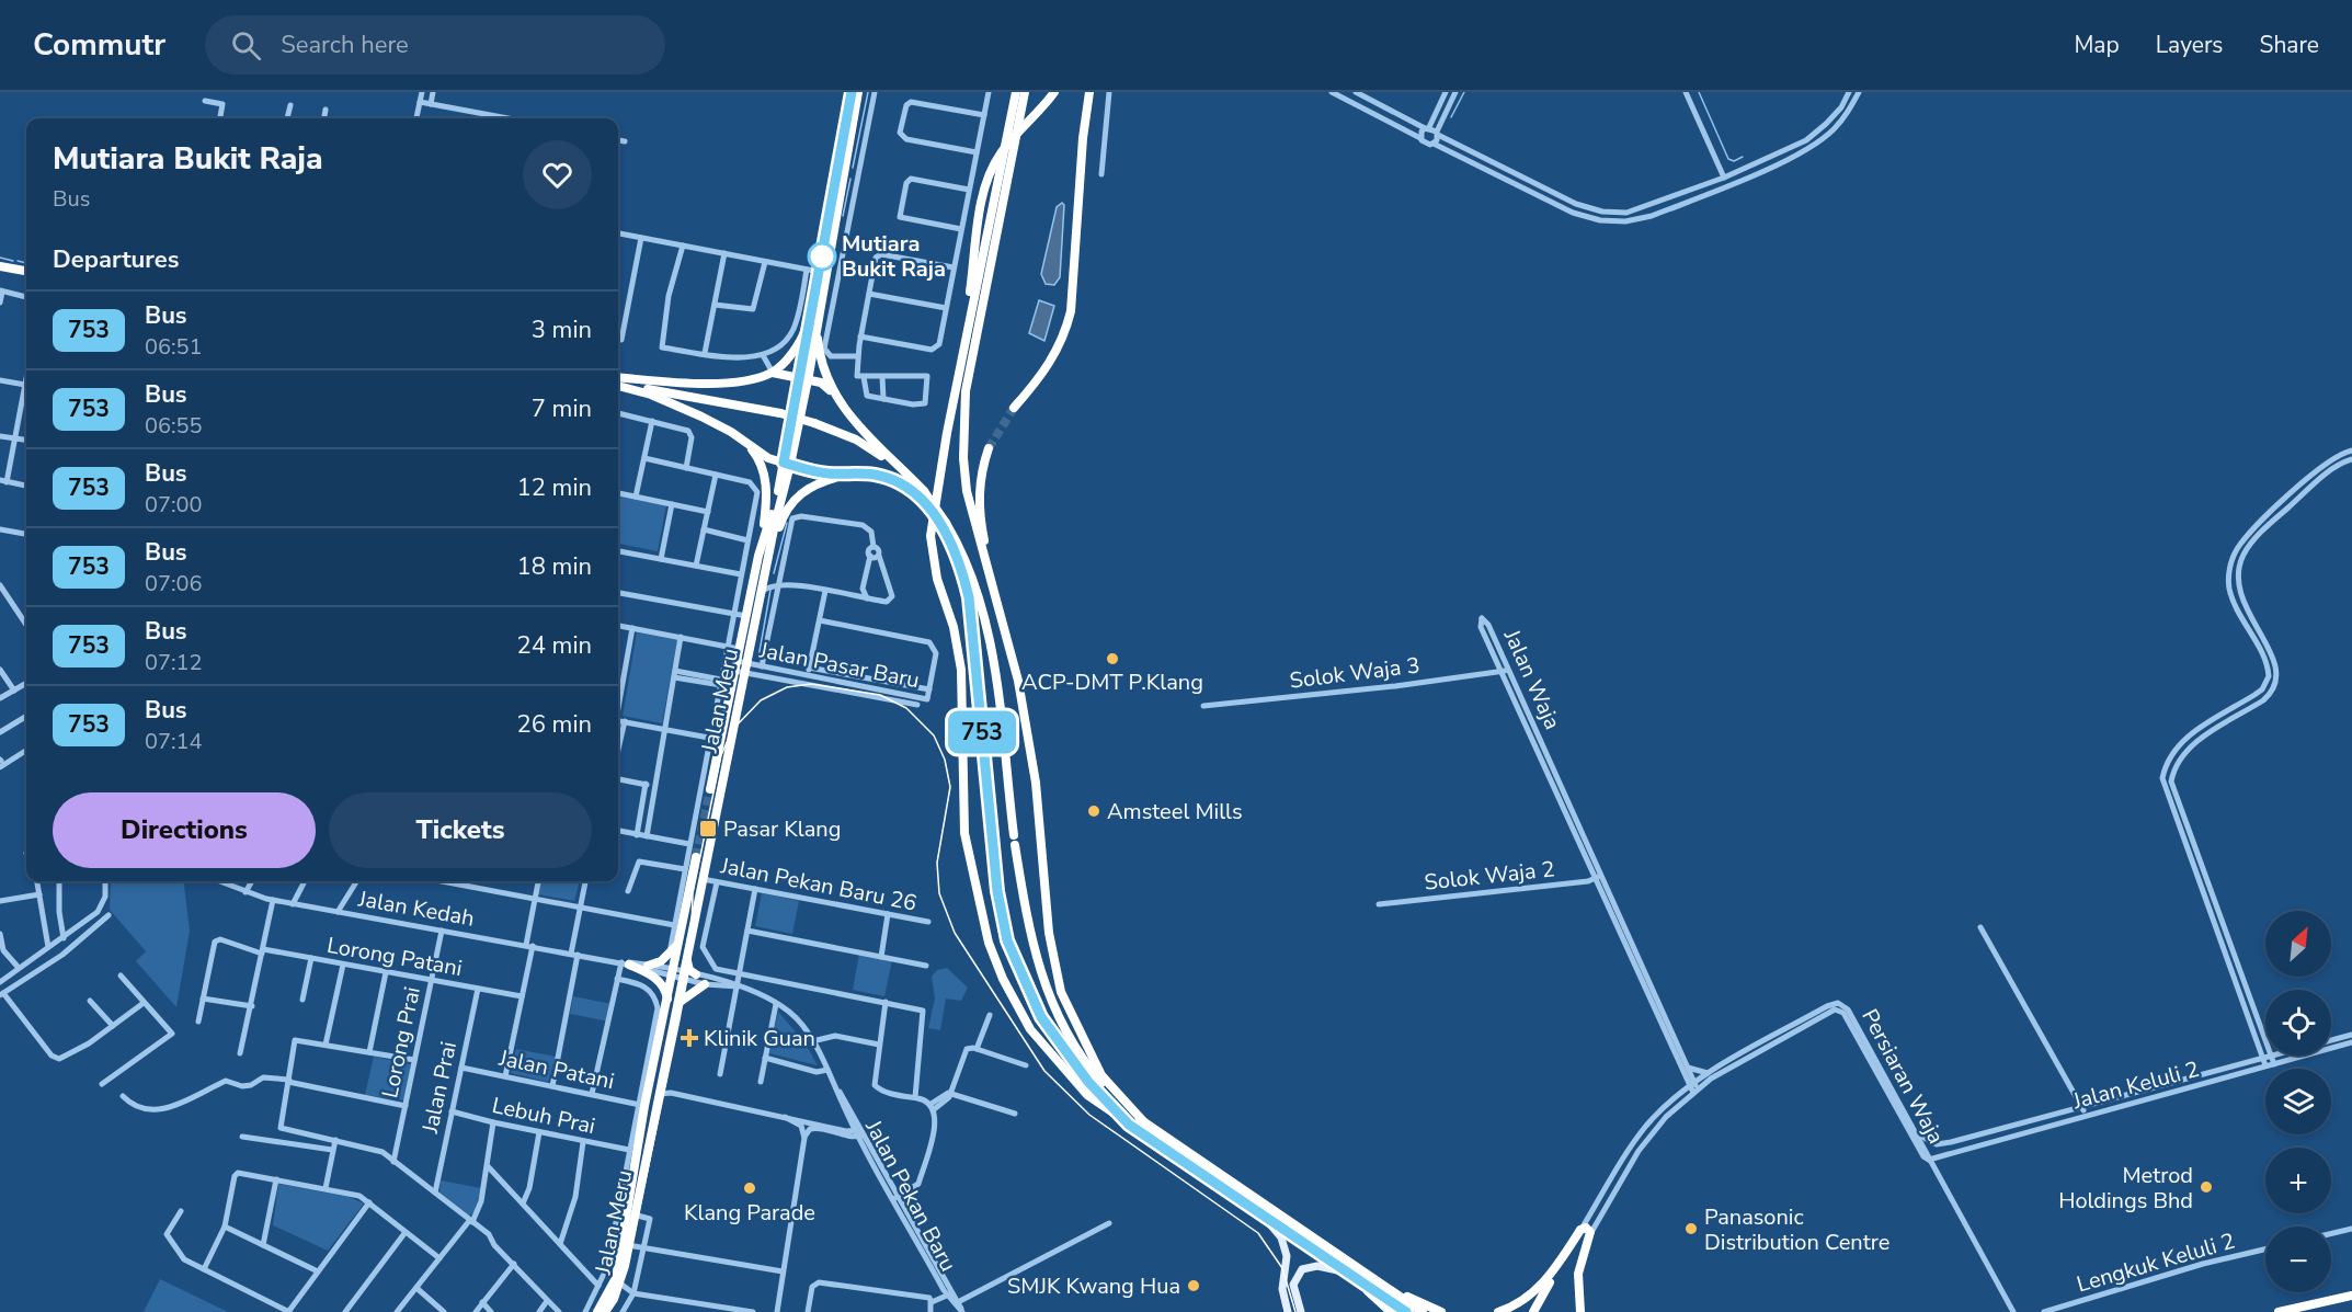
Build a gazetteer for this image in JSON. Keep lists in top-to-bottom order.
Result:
{
  "streets": {
    "highway": ["Jalan Meru"],
    "street": [
      "Jalan Pasar Baru",
      "Solok Waja 3",
      "Jalan Waja",
      "Solok Waja 2",
      "Jalan Pekan Baru 26",
      "Jalan Kedah",
      "Lorong Patani",
      "Lorong Prai",
      "Jalan Patani",
      "Persiaran Waja",
      "Jalan Keluli 2",
      "Jalan Prai",
      "Lebuh Prai",
      "Jalan Pekan Baru",
      "Lengkuk Keluli 2"
    ]
  },
  "crossings": [
    ["Jalan Pasar Baru", "Jalan Meru"],
    ["Solok Waja 3", "Jalan Waja"],
    ["Jalan Waja", "Solok Waja 2"],
    ["Jalan Waja", "Persiaran Waja"],
    ["Jalan Meru", "Jalan Pekan Baru 26"],
    ["Jalan Meru", "Jalan Patani"],
    ["Jalan Meru", "Lebuh Prai"],
    ["Jalan Meru", "Jalan Pekan Baru"],
    ["Jalan Kedah", "Lorong Prai"],
    ["Lorong Patani", "Lorong Prai"],
    ["Lorong Patani", "Jalan Prai"],
    ["Jalan Patani", "Jalan Prai"],
    ["Persiaran Waja", "Jalan Keluli 2"],
    ["Jalan Prai", "Lebuh Prai"]
  ],
  "places": {
    "other": [
      "Mutiara Bukit Raja",
      "ACP-DMT P.Klang",
      "Amsteel Mills",
      "Metrod Holdings Bhd",
      "Klang Parade",
      "Panasonic Distribution Centre",
      "SMJK Kwang Hua"
    ],
    "transit": ["Pasar Klang"],
    "health": ["Klinik Guan"]
  },
  "lines": ["bus line 753"],
  "north": "top right",
  "page": {
    "header": "Commutr",
    "search": "Search here",
    "nav": ["Map", "Layers", "Share"],
    "on_map": "753",
    "heading": [
      ["Mutiara Bukit Raja", "Bus"],
      "Departures"
    ],
    "list": [
      {
        "mark": "753",
        "name": "Bus",
        "note": "06:51",
        "value": "3 min"
      },
      {
        "mark": "753",
        "name": "Bus",
        "note": "06:55",
        "value": "7 min"
      },
      {
        "mark": "753",
        "name": "Bus",
        "note": "07:00",
        "value": "12 min"
      },
      {
        "mark": "753",
        "name": "Bus",
        "note": "07:06",
        "value": "18 min"
      },
      {
        "mark": "753",
        "name": "Bus",
        "note": "07:12",
        "value": "24 min"
      },
      {
        "mark": "753",
        "name": "Bus",
        "note": "07:14",
        "value": "26 min"
      }
    ],
    "buttons": ["Directions", "Tickets"],
    "map_buttons": ["+", "−"]
  }
}
